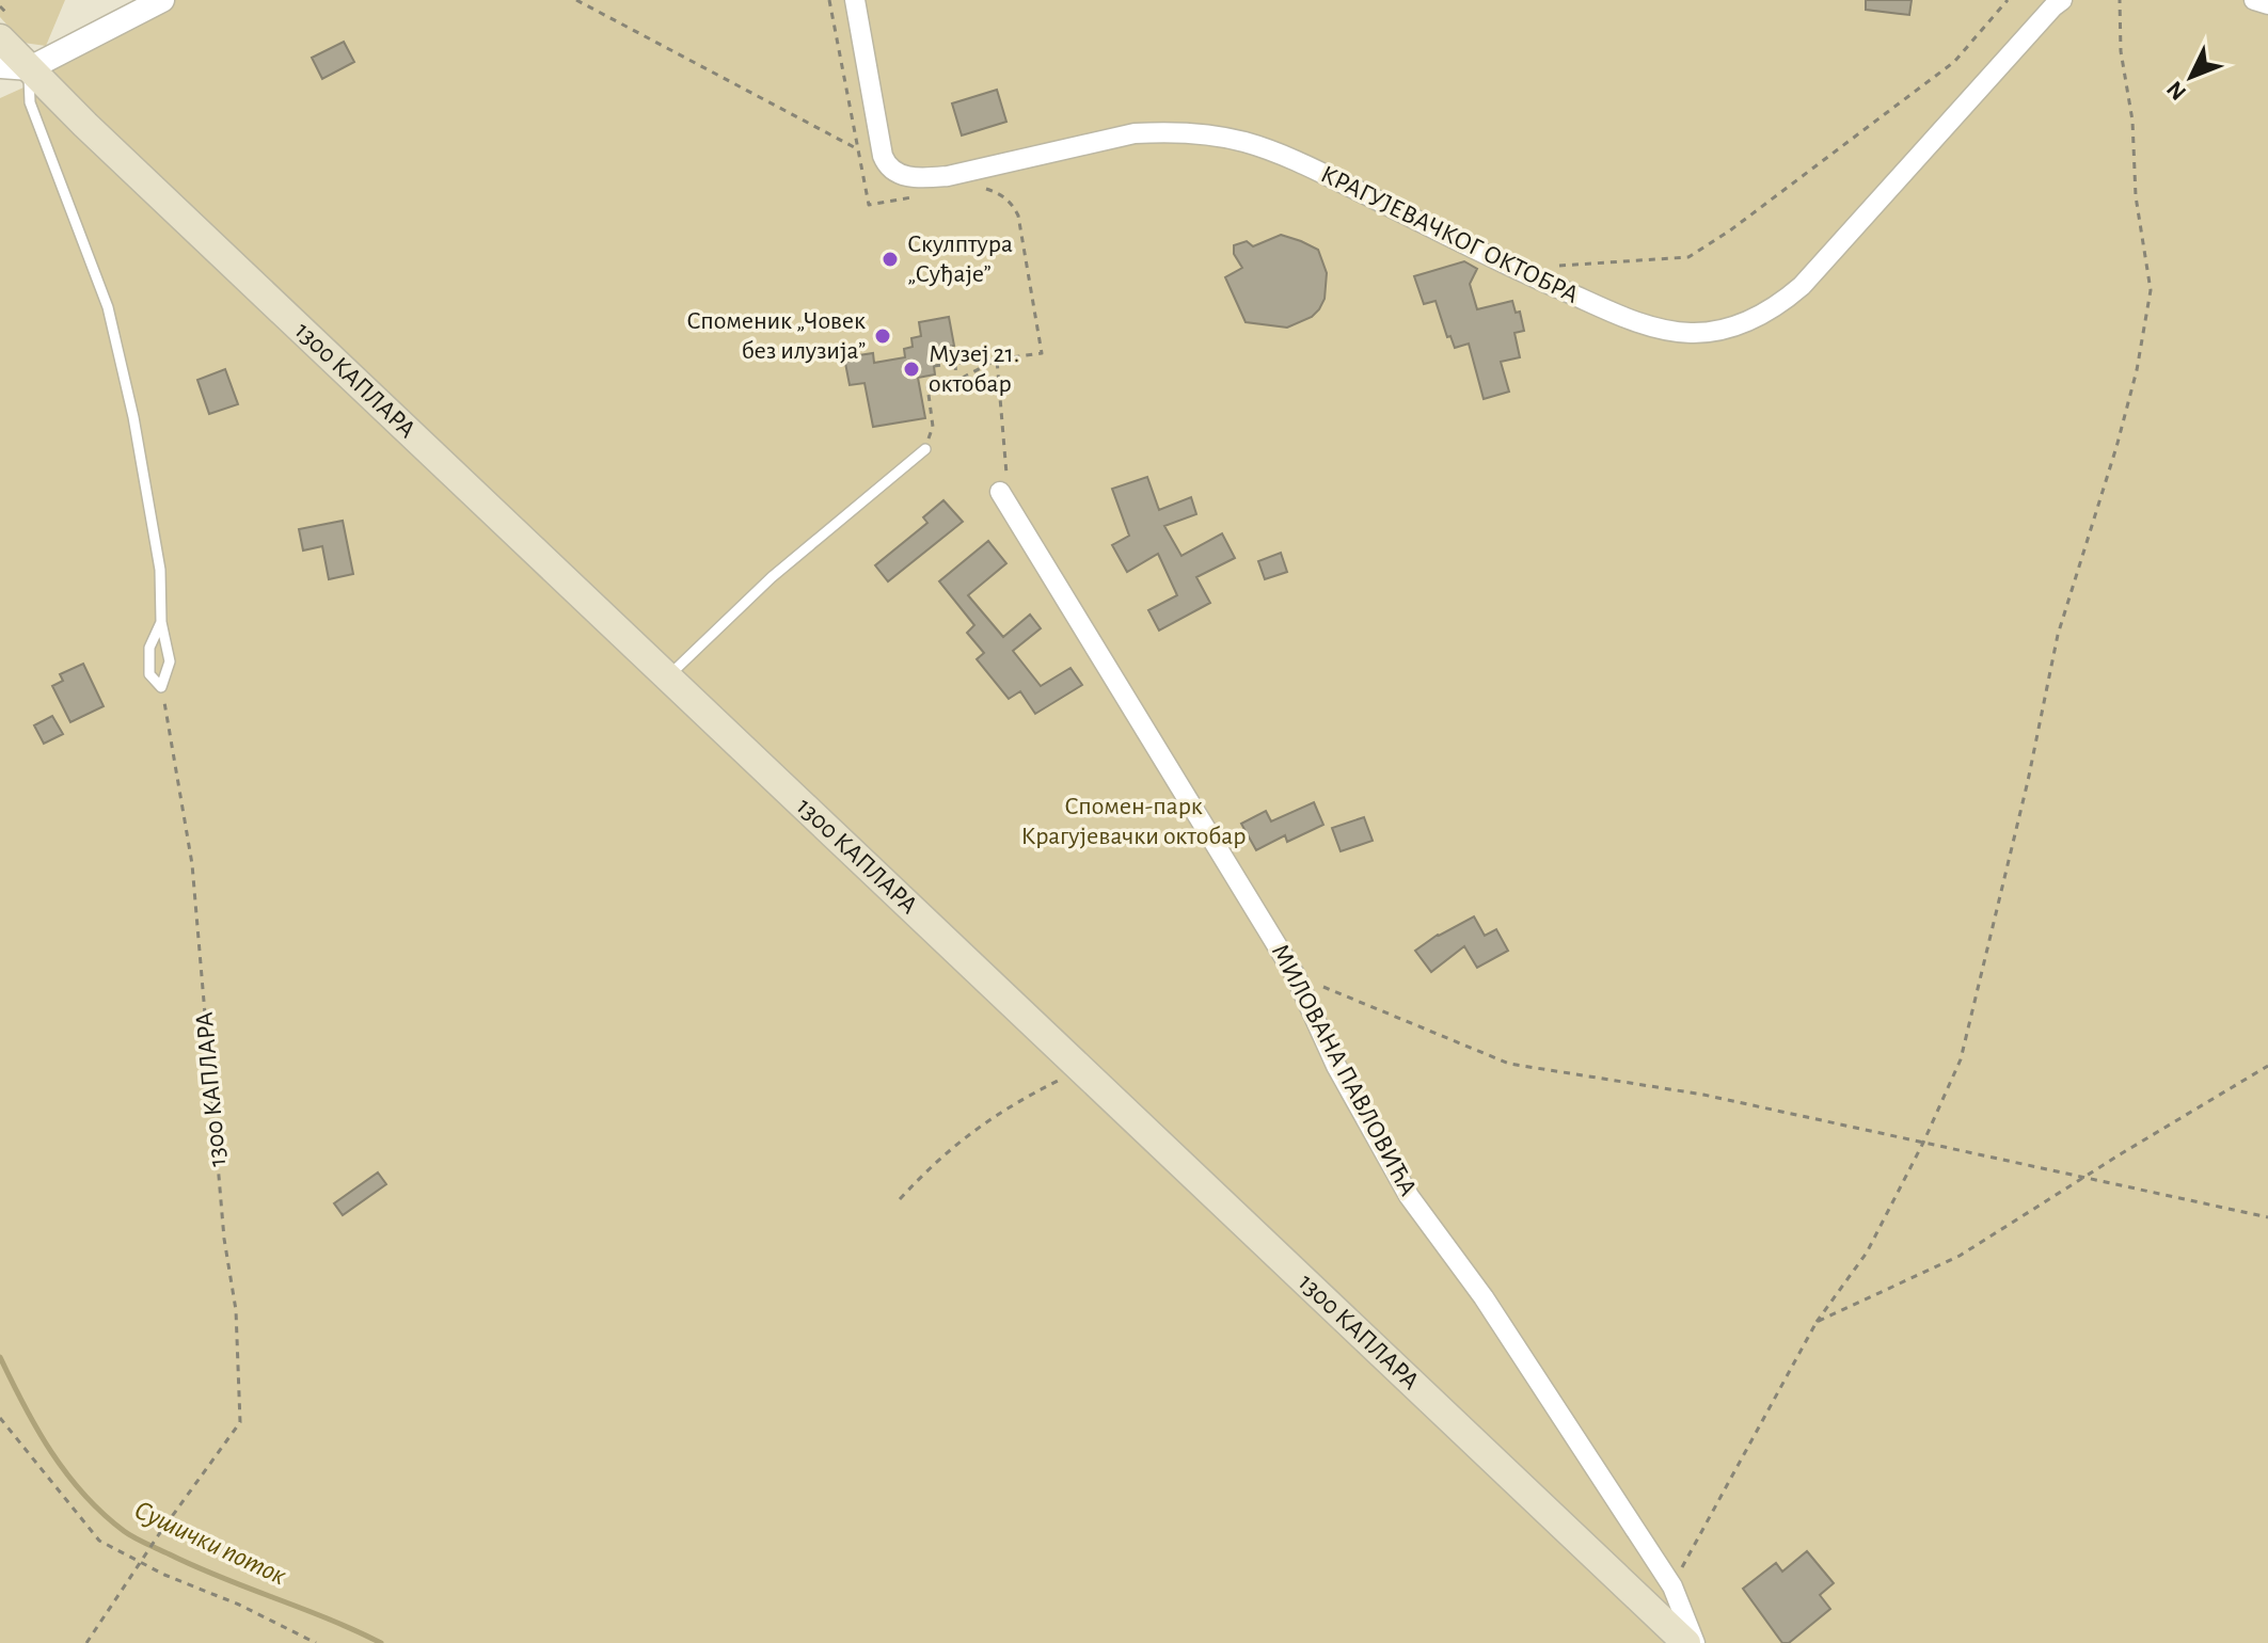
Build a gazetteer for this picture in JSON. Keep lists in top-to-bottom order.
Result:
{
  "streets": {
    "main road": ["1300 КАПЛАРА"],
    "street": ["КРАГУЈЕВАЧКОГ ОКТОБРА", "МИЛОВАНА ПАВЛОВИЋА"]
  },
  "water": ["Сушички поток"],
  "parks": ["Спомен-парк Крагујевачки октобар"],
  "places": ["Скулптура „Суђаје”", "Споменик „Човек без илузија”", "Музеј 21. октобар"],
  "north": "bottom left"
}
